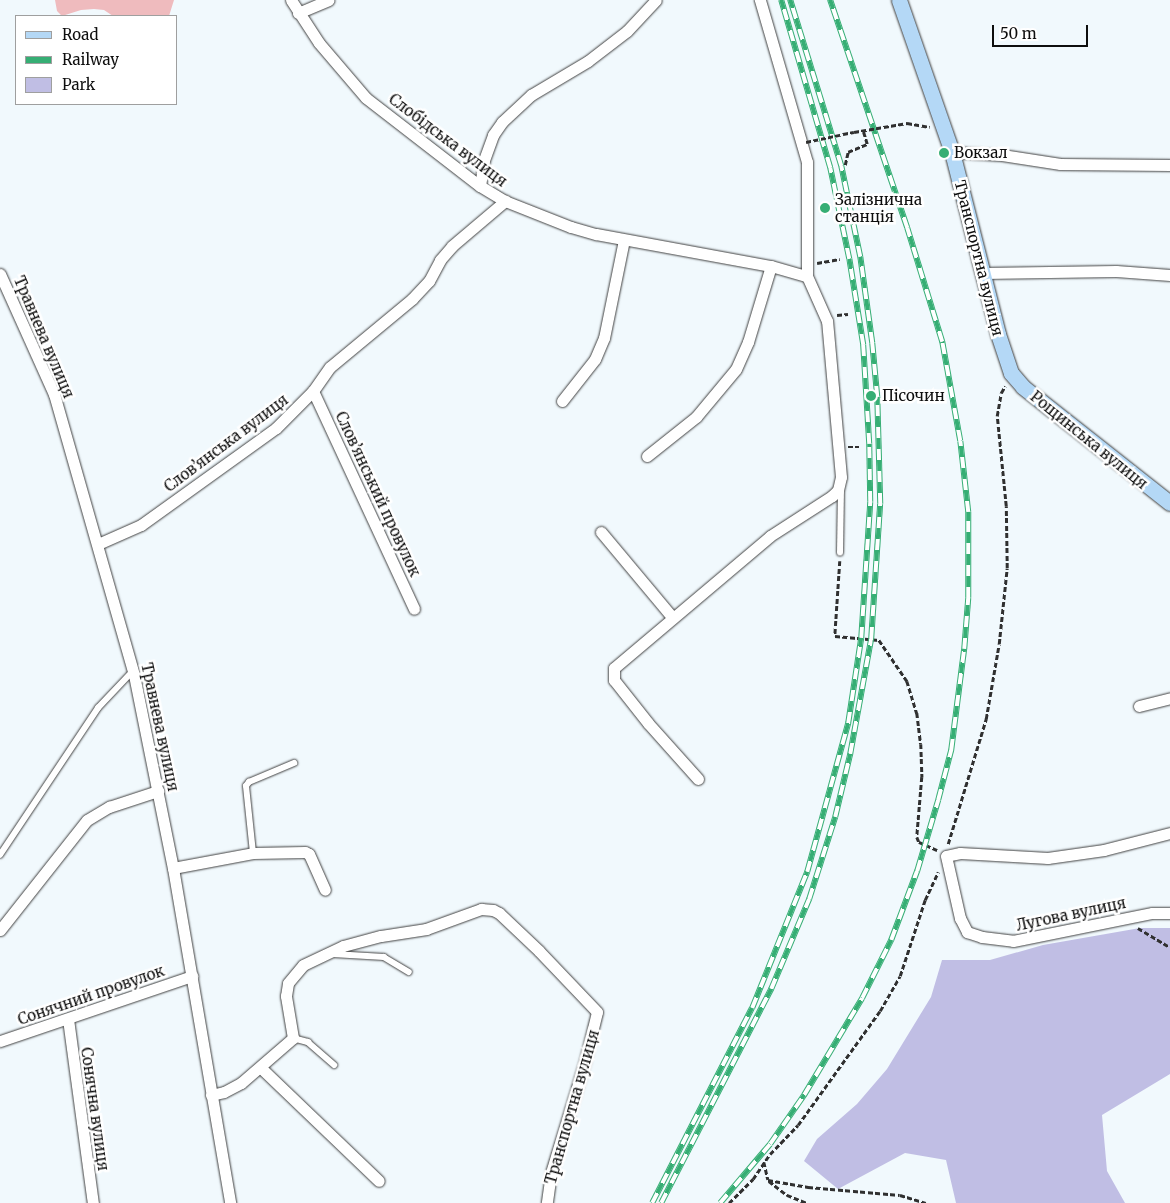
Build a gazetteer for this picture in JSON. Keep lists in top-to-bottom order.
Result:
{
  "streets": {
    "street": [
      "Слобідська вулиця",
      "Транспортна вулиця",
      "Травнева вулиця",
      "Рощинська вулиця",
      "Слов’янська вулиця",
      "Слов’янський провулок",
      "Лугова вулиця",
      "Сонячний провулок",
      "Сонячна вулиця"
    ]
  },
  "crossings": [
    ["Слобідська вулиця", "Слов’янська вулиця"],
    ["Транспортна вулиця", "Рощинська вулиця"],
    ["Травнева вулиця", "Слов’янська вулиця"],
    ["Травнева вулиця", "Сонячний провулок"],
    ["Слов’янська вулиця", "Слов’янський провулок"],
    ["Сонячний провулок", "Сонячна вулиця"]
  ],
  "places": ["Вокзал", "Залізнична станція", "Пісочин"],
  "legend": ["Road", "Railway", "Park"],
  "scale_bar": "50 m"
}
